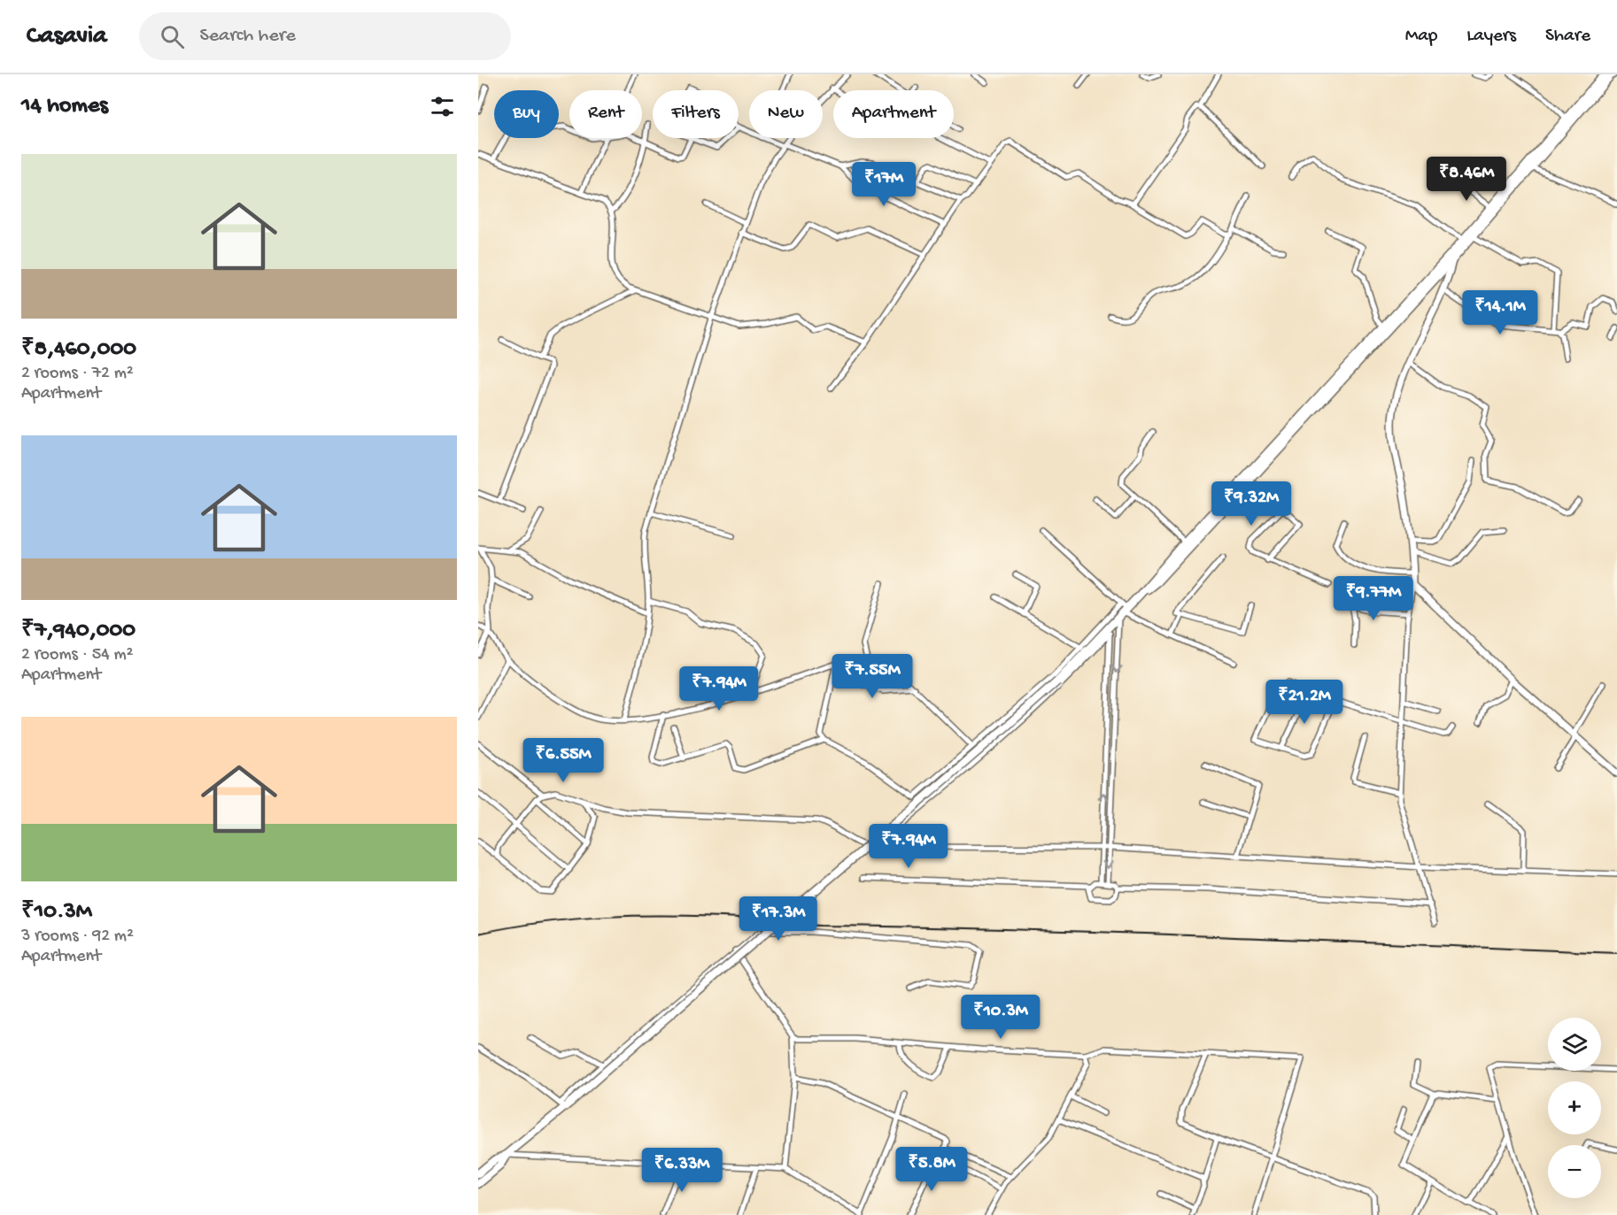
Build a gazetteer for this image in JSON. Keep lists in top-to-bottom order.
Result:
{
  "page": {
    "header": "Casavia",
    "search": "Search here",
    "nav": ["Map", "Layers", "Share"],
    "heading": "14 homes",
    "chip": [
      "Buy",
      "Rent",
      "Filters",
      "New",
      "Apartment"
    ],
    "list": [
      {
        "name": "₹8,460,000",
        "note": "2 rooms · 72 m² · Apartment"
      },
      {
        "name": "₹7,940,000",
        "note": "2 rooms · 54 m² · Apartment"
      },
      {
        "name": "₹10.3M",
        "note": "3 rooms · 92 m² · Apartment"
      }
    ],
    "price": [
      "₹8.46M",
      "₹17M",
      "₹14.1M",
      "₹9.32M",
      "₹9.77M",
      "₹7.55M",
      "₹7.94M",
      "₹21.2M",
      "₹6.55M",
      "₹7.94M",
      "₹17.3M",
      "₹10.3M",
      "₹5.8M",
      "₹6.33M"
    ],
    "map_buttons": ["+", "−"]
  }
}
